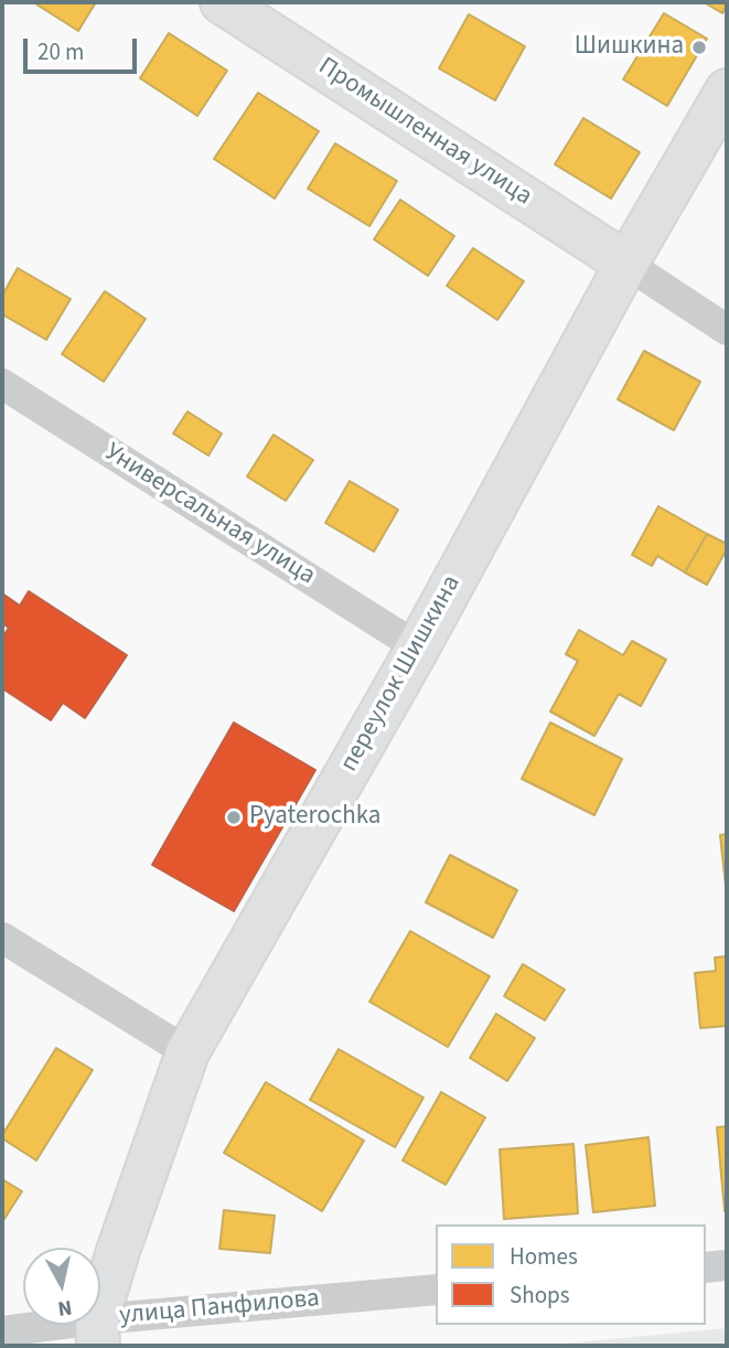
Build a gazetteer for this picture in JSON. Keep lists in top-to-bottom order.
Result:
{
  "streets": {
    "main road": ["Промышленная улица", "переулок Шишкина"],
    "street": ["Универсальная улица", "улица Панфилова"]
  },
  "crossings": [
    ["Промышленная улица", "переулок Шишкина"],
    ["Универсальная улица", "переулок Шишкина"],
    ["переулок Шишкина", "улица Панфилова"]
  ],
  "places": ["Шишкина", "Pyaterochka"],
  "legend": ["Homes", "Shops"],
  "scale_bar": "20 m",
  "north": "bottom"
}
